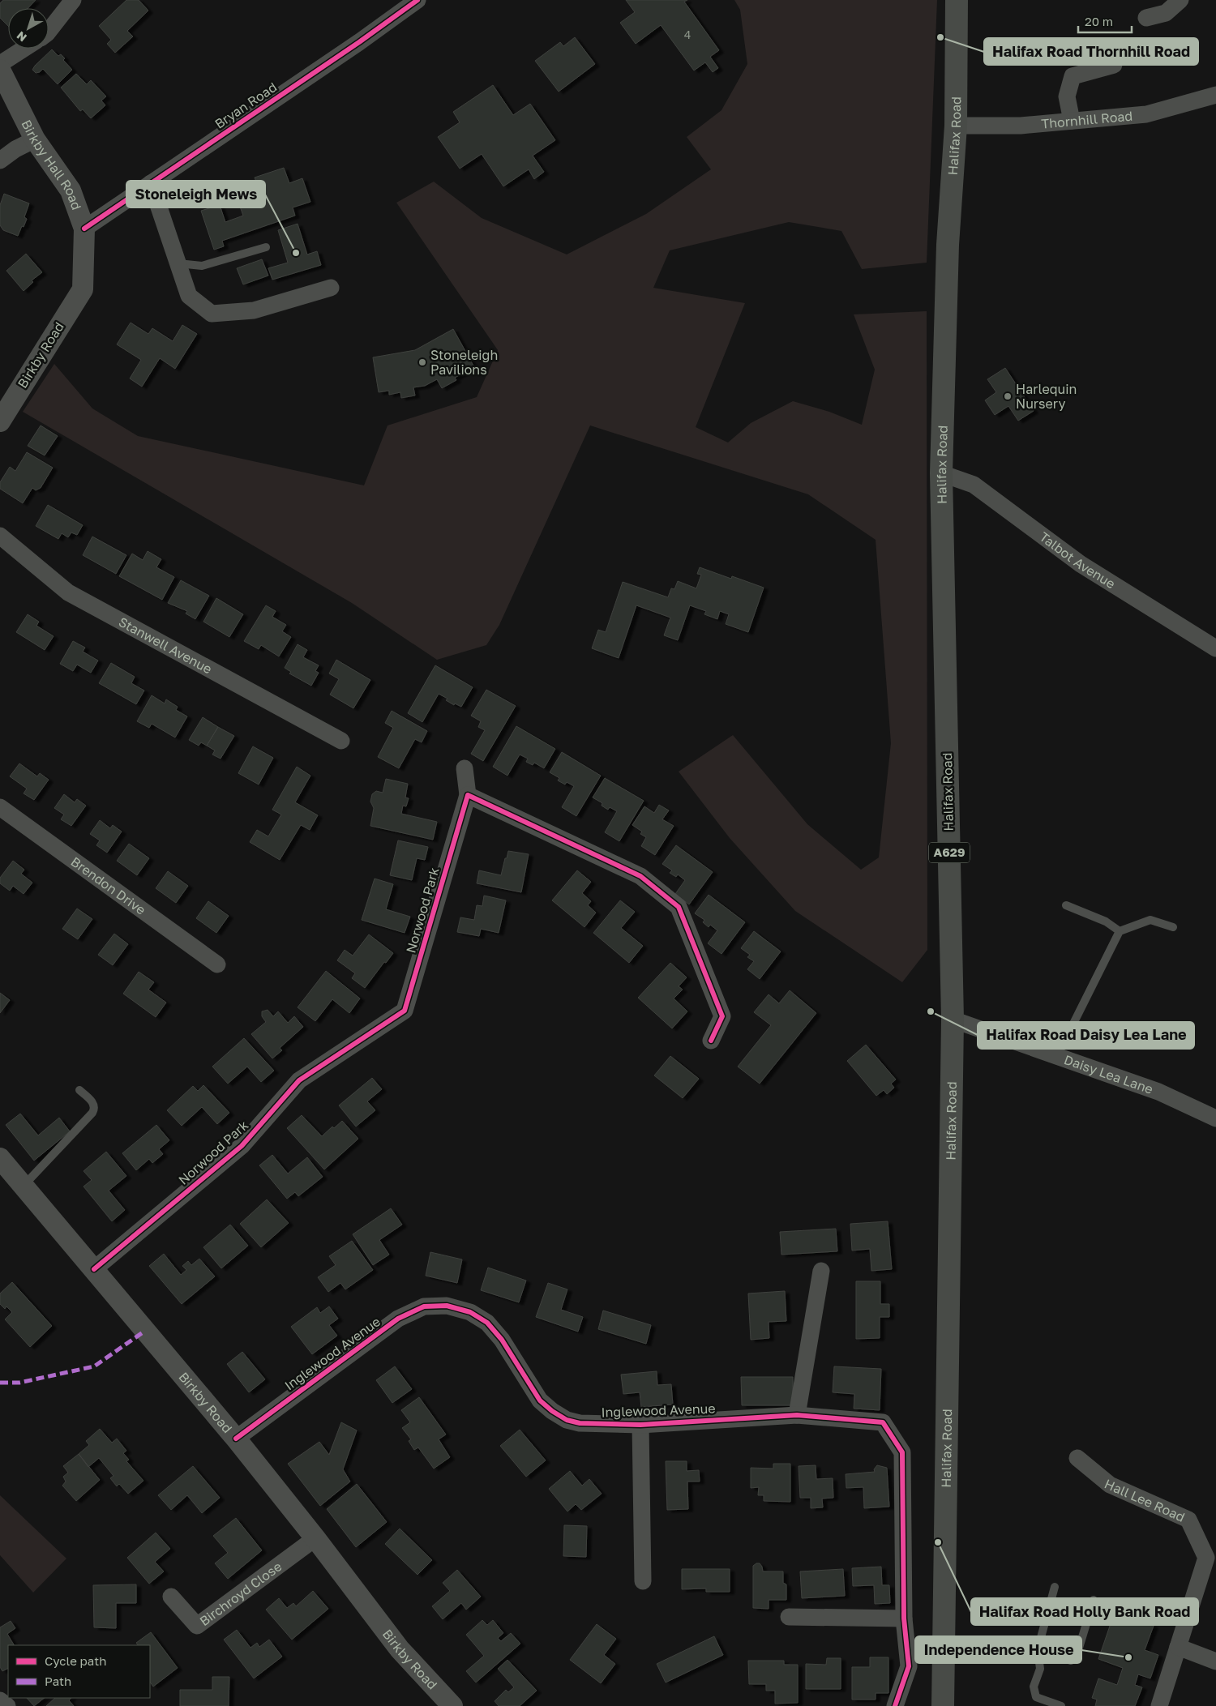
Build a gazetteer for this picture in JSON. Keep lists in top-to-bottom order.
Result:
{
  "streets": {
    "highway": ["Halifax Road", "A629"],
    "street": [
      "Bryan Road",
      "Thornhill Road",
      "Birkby Hall Road",
      "Birkby Road",
      "Talbot Avenue",
      "Stanwell Avenue",
      "Brendon Drive",
      "Norwood Park",
      "Daisy Lea Lane",
      "Inglewood Avenue",
      "Hall Lee Road",
      "Birchroyd Close"
    ]
  },
  "crossings": [
    ["Bryan Road", "Birkby Hall Road"],
    ["Thornhill Road", "Halifax Road"],
    ["Halifax Road", "Talbot Avenue"],
    ["Halifax Road", "Daisy Lea Lane"],
    ["Birkby Hall Road", "Birkby Road"],
    ["Birkby Road", "Norwood Park"],
    ["Birkby Road", "Inglewood Avenue"],
    ["Birkby Road", "Birchroyd Close"]
  ],
  "places": [
    "Halifax Road Thornhill Road",
    "Stoneleigh Mews",
    "Stoneleigh Pavilions",
    "Harlequin Nursery",
    "Halifax Road Daisy Lea Lane",
    "Halifax Road Holly Bank Road",
    "Independence House"
  ],
  "house_numbers": ["4"],
  "legend": ["Cycle path", "Path"],
  "scale_bar": "20 m",
  "north": "bottom left"
}
